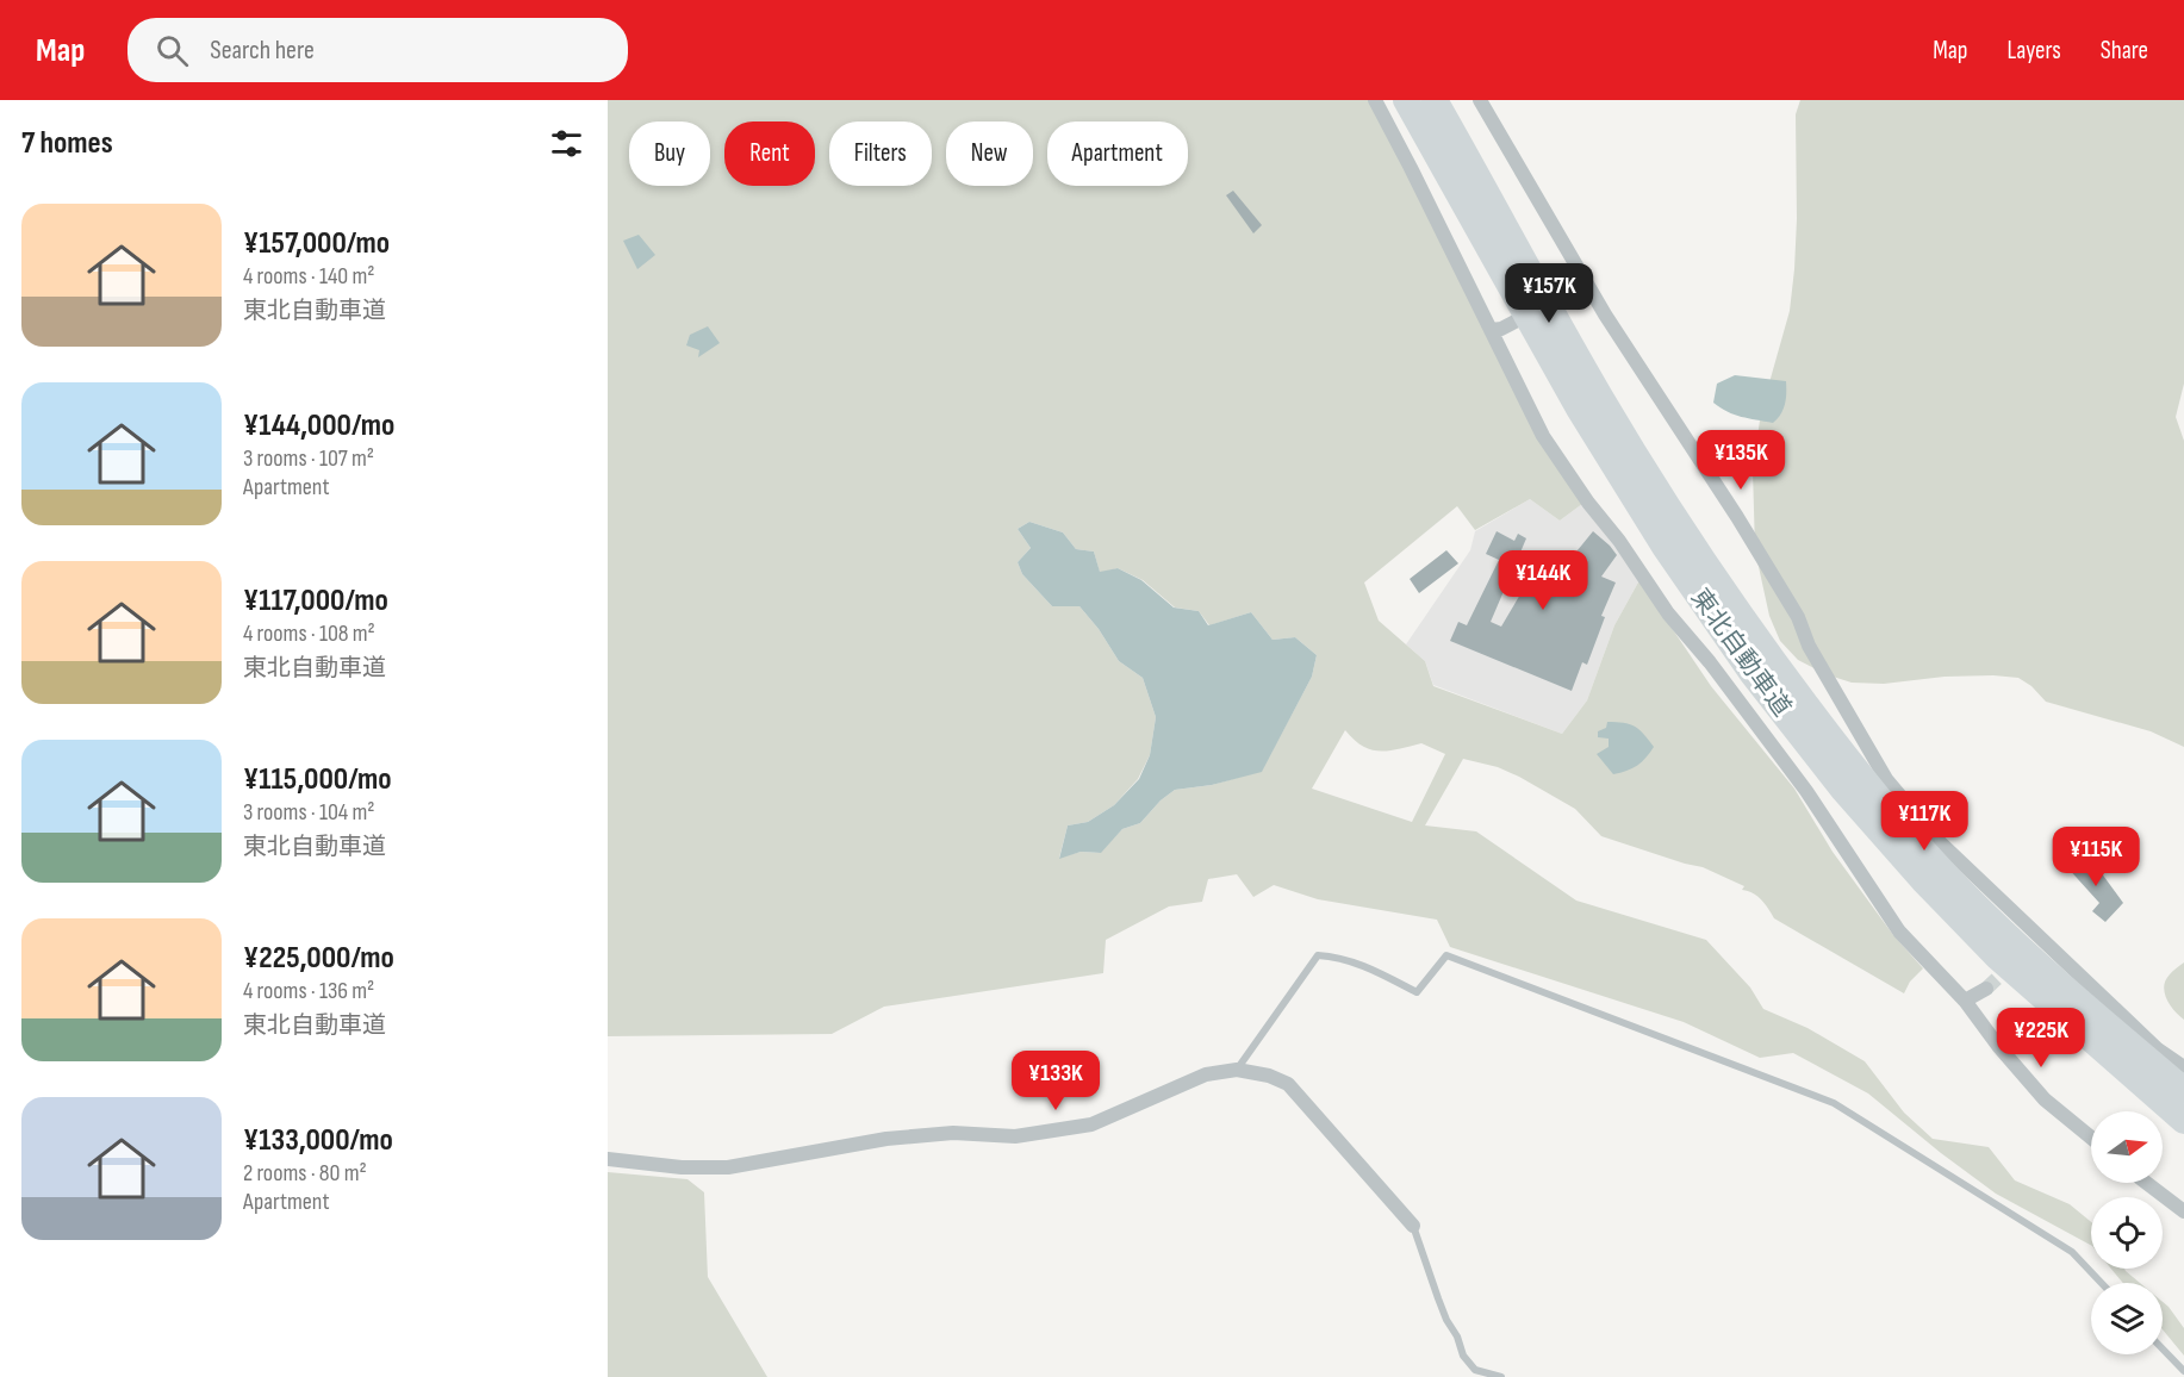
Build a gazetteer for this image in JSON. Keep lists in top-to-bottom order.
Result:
{
  "streets": {
    "highway": ["東北自動車道"]
  },
  "north": "right",
  "page": {
    "header": "Map",
    "search": "Search here",
    "nav": ["Map", "Layers", "Share"],
    "heading": "7 homes",
    "chip": [
      "Buy",
      "Rent",
      "Filters",
      "New",
      "Apartment"
    ],
    "list": [
      {
        "name": "¥157,000/mo",
        "note": "4 rooms · 140 m² · 東北自動車道"
      },
      {
        "name": "¥144,000/mo",
        "note": "3 rooms · 107 m² · Apartment"
      },
      {
        "name": "¥117,000/mo",
        "note": "4 rooms · 108 m² · 東北自動車道"
      },
      {
        "name": "¥115,000/mo",
        "note": "3 rooms · 104 m² · 東北自動車道"
      },
      {
        "name": "¥225,000/mo",
        "note": "4 rooms · 136 m² · 東北自動車道"
      },
      {
        "name": "¥133,000/mo",
        "note": "2 rooms · 80 m² · Apartment"
      }
    ],
    "price": [
      "¥157K",
      "¥135K",
      "¥144K",
      "¥117K",
      "¥115K",
      "¥225K",
      "¥133K"
    ]
  }
}
